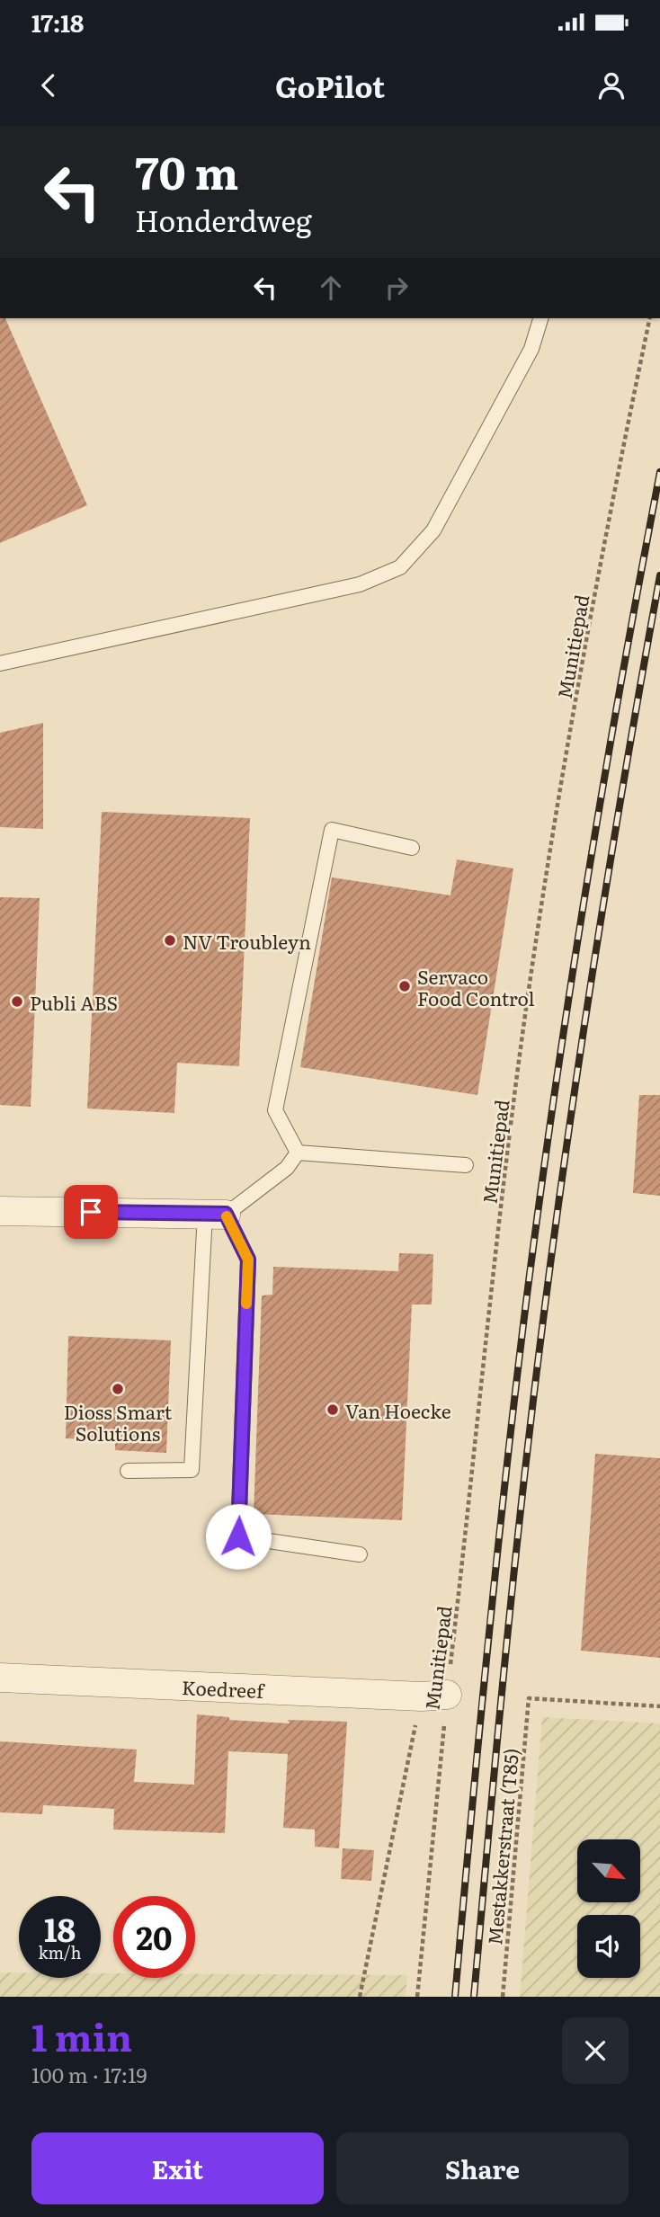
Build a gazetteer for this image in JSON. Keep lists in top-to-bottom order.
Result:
{
  "streets": {
    "street": ["Koedreef"],
    "path": ["Munitiepad", "Mestakkerstraat (T85)"]
  },
  "crossings": [
    ["Munitiepad", "Koedreef"]
  ],
  "places": [
    "NV Troubleyn",
    "Servaco Food Control",
    "Publi ABS",
    "Dioss Smart Solutions",
    "Van Hoecke"
  ],
  "north": "bottom right",
  "page": {
    "status": "17:18",
    "header": "GoPilot",
    "turn": ["70 m", "Honderdweg"],
    "speed": "18 km/h",
    "limit": "20",
    "heading": ["1 min", "100 m · 17:19"],
    "buttons": ["Exit", "Share"]
  }
}
